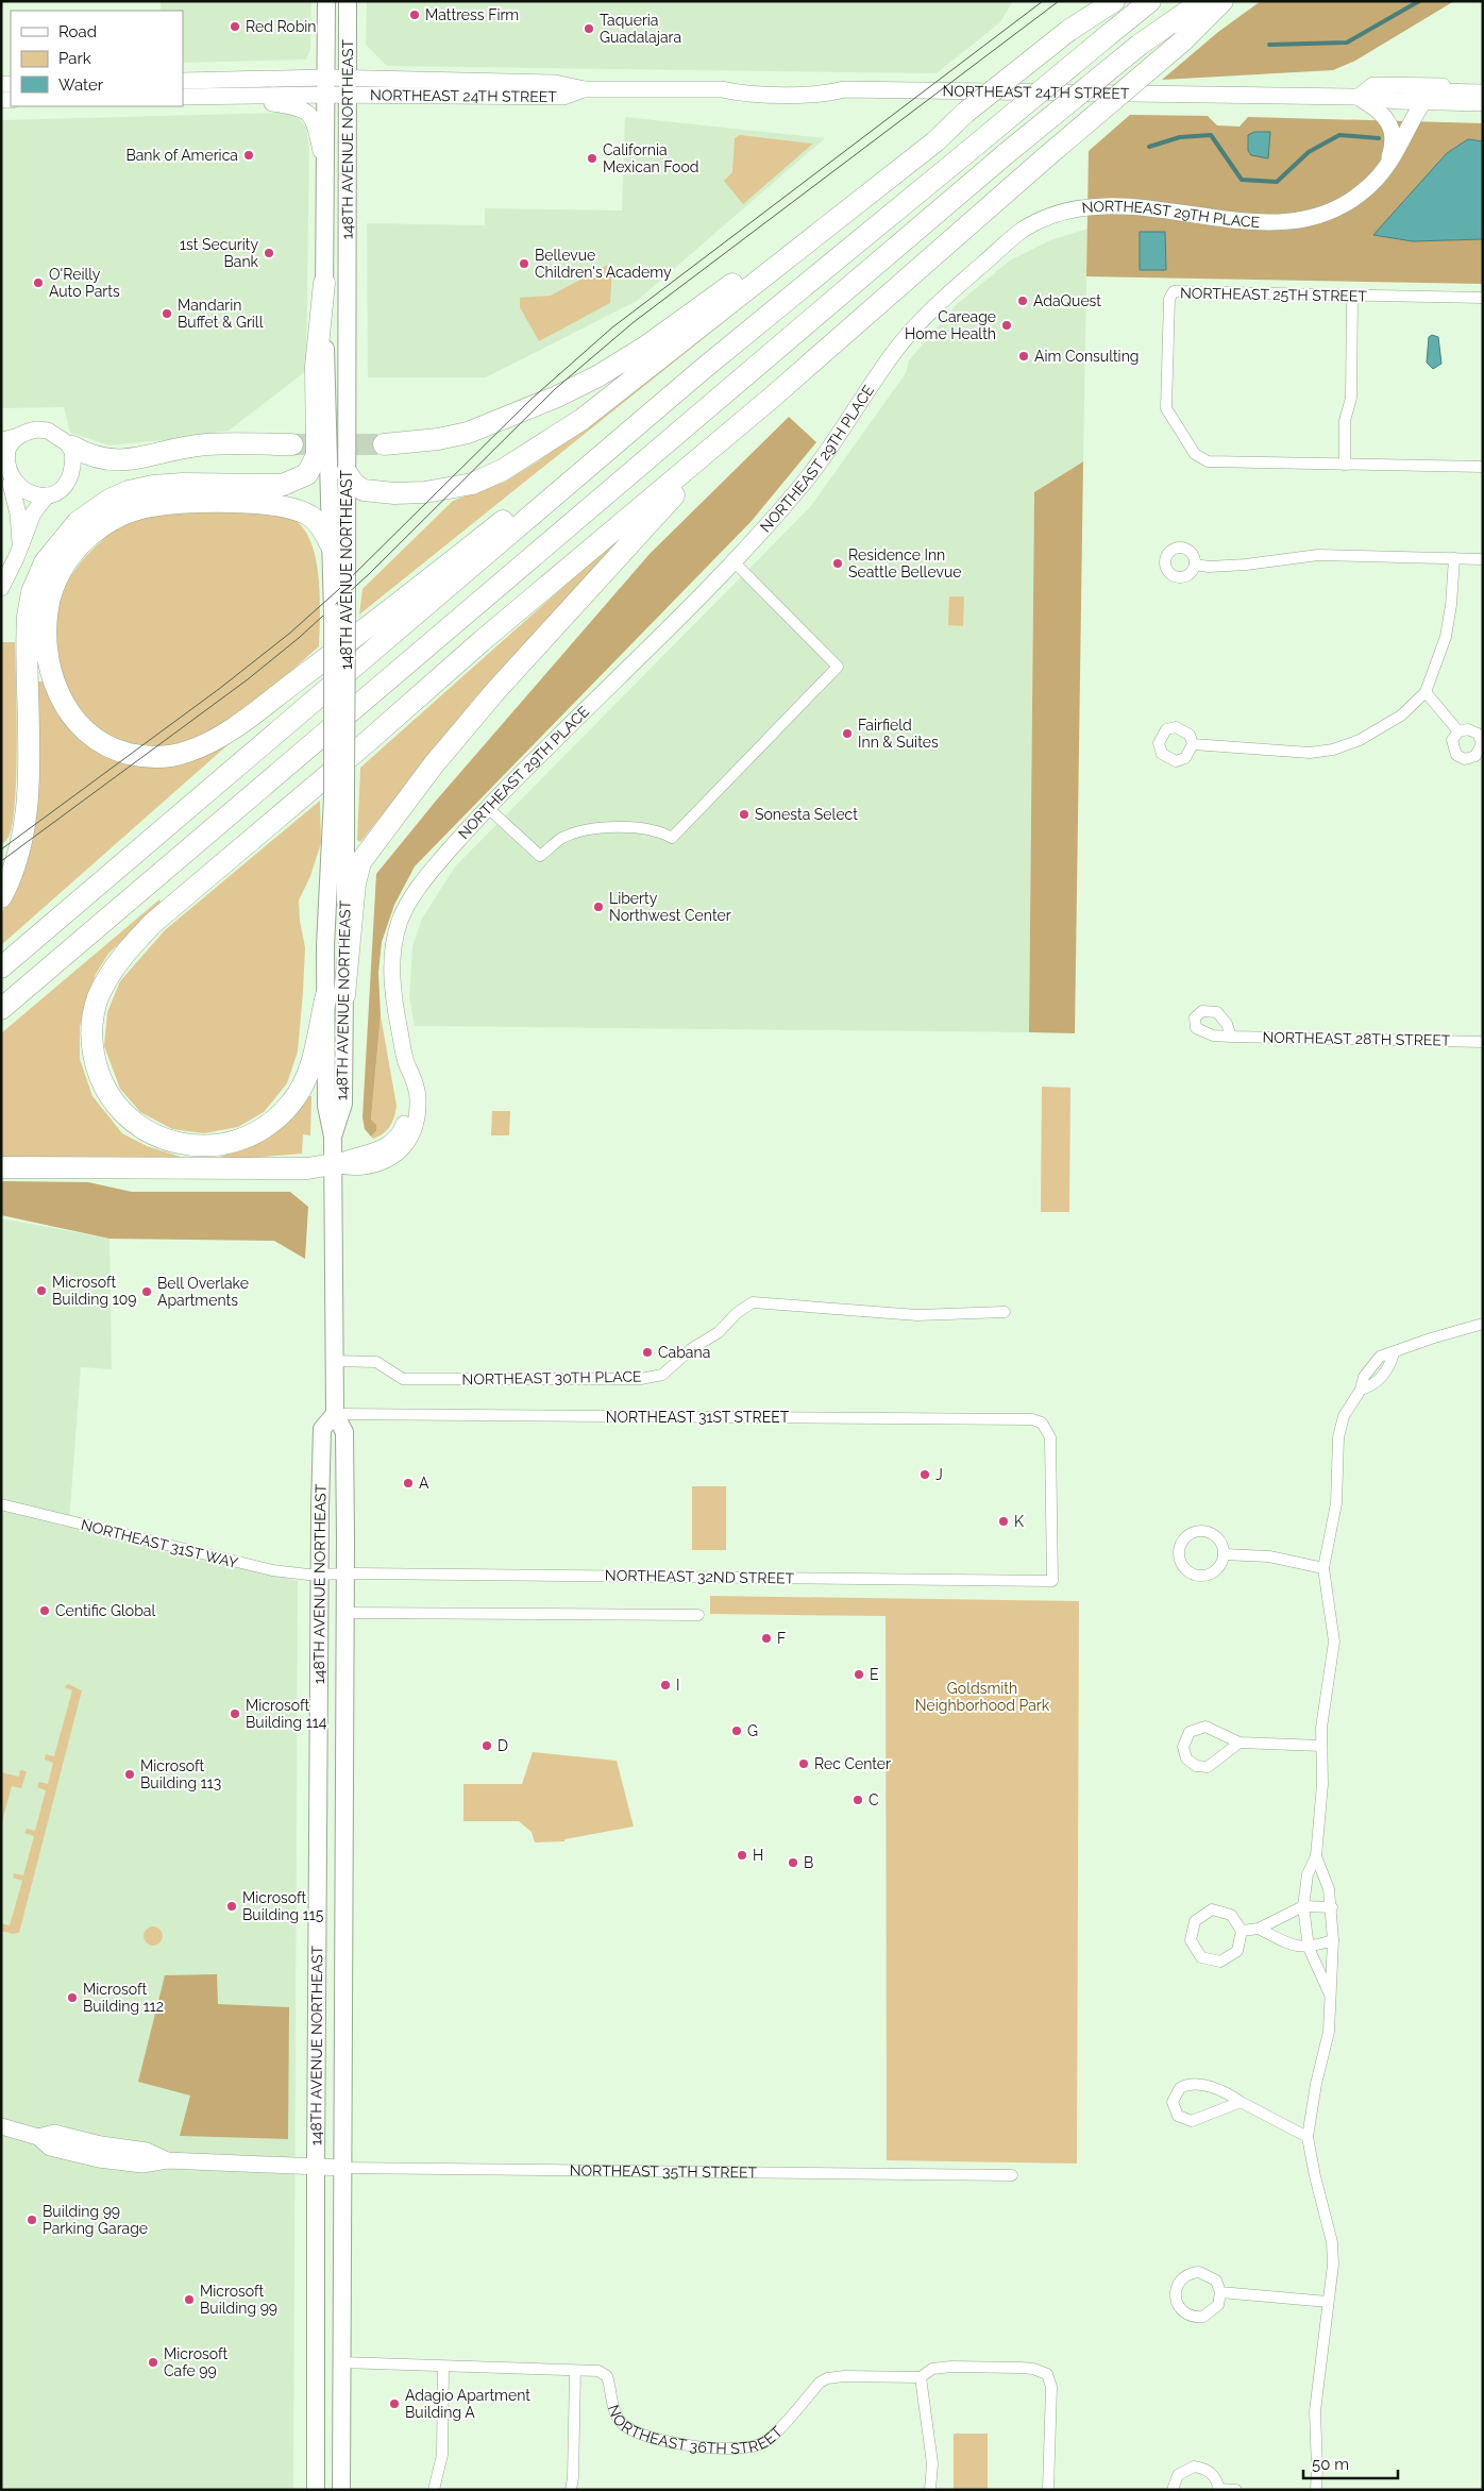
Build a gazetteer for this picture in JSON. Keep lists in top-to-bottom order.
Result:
{
  "streets": {
    "main road": ["148TH AVENUE NORTHEAST"],
    "street": [
      "NORTHEAST 24TH STREET",
      "NORTHEAST 29TH PLACE",
      "NORTHEAST 25TH STREET",
      "NORTHEAST 28TH STREET",
      "NORTHEAST 30TH PLACE",
      "NORTHEAST 31ST STREET",
      "NORTHEAST 31ST WAY",
      "NORTHEAST 32ND STREET",
      "NORTHEAST 35TH STREET",
      "NORTHEAST 36TH STREET"
    ]
  },
  "crossings": [
    ["NORTHEAST 24TH STREET", "148TH AVENUE NORTHEAST"],
    ["148TH AVENUE NORTHEAST", "NORTHEAST 29TH PLACE"],
    ["148TH AVENUE NORTHEAST", "NORTHEAST 30TH PLACE"],
    ["148TH AVENUE NORTHEAST", "NORTHEAST 31ST STREET"],
    ["148TH AVENUE NORTHEAST", "NORTHEAST 31ST WAY"],
    ["148TH AVENUE NORTHEAST", "NORTHEAST 32ND STREET"],
    ["148TH AVENUE NORTHEAST", "NORTHEAST 35TH STREET"],
    ["148TH AVENUE NORTHEAST", "NORTHEAST 36TH STREET"],
    ["NORTHEAST 31ST STREET", "NORTHEAST 32ND STREET"],
    ["NORTHEAST 31ST WAY", "NORTHEAST 32ND STREET"]
  ],
  "parks": ["Goldsmith Neighborhood Park"],
  "places": [
    "Mattress Firm",
    "Red Robin",
    "Taqueria Guadalajara",
    "Bank of America",
    "California Mexican Food",
    "1st Security Bank",
    "Bellevue Children's Academy",
    "O'Reilly Auto Parts",
    "AdaQuest",
    "Mandarin Buffet & Grill",
    "Careage Home Health",
    "Aim Consulting",
    "Residence Inn Seattle Bellevue",
    "Fairfield Inn & Suites",
    "Sonesta Select",
    "Liberty Northwest Center",
    "Microsoft Building 109",
    "Bell Overlake Apartments",
    "Cabana",
    "J",
    "A",
    "K",
    "Centific Global",
    "F",
    "E",
    "I",
    "Microsoft Building 114",
    "G",
    "D",
    "Rec Center",
    "Microsoft Building 113",
    "C",
    "H",
    "B",
    "Microsoft Building 115",
    "Microsoft Building 112",
    "Building 99 Parking Garage",
    "Microsoft Building 99",
    "Microsoft Cafe 99",
    "Adagio Apartment Building A"
  ],
  "legend": ["Road", "Park", "Water"],
  "scale_bar": "50 m"
}
